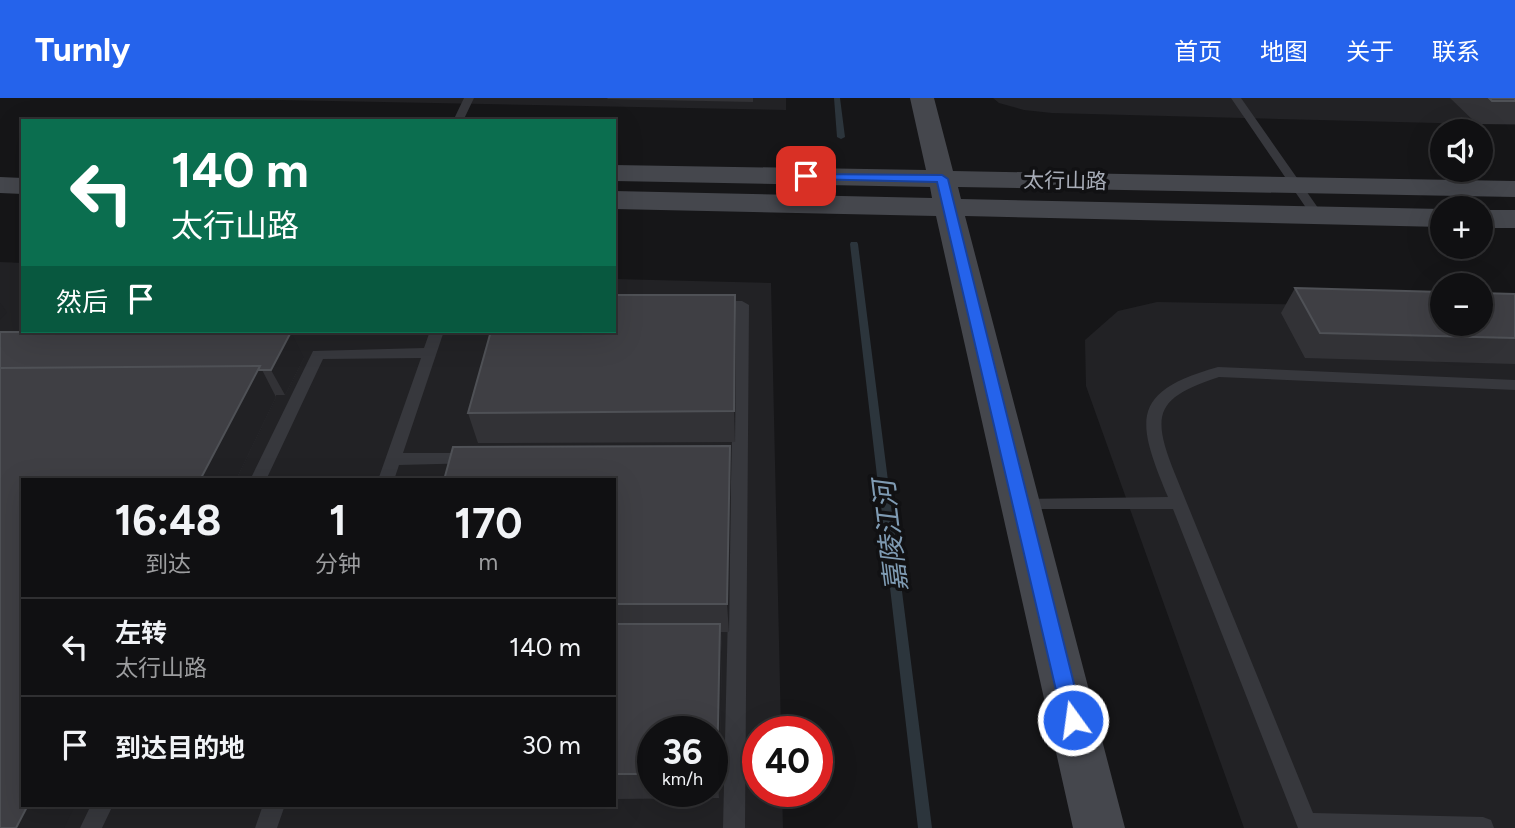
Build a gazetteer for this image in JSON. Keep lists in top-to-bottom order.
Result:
{
  "streets": {
    "street": ["太行山路"]
  },
  "water": ["嘉陵江河"],
  "page": {
    "header": "Turnly",
    "nav": [
      "首页",
      "地图",
      "关于",
      "联系"
    ],
    "map_buttons": ["+", "−"],
    "turn": ["140 m", "太行山路"],
    "then": "然后",
    "eta": [
      "16:48",
      "到达",
      "1",
      "分钟",
      "170",
      "m"
    ],
    "list": [
      {
        "name": "左转",
        "note": "太行山路",
        "value": "140 m"
      },
      {
        "name": "到达目的地",
        "value": "30 m"
      }
    ],
    "speed": "36 km/h",
    "limit": "40"
  }
}
